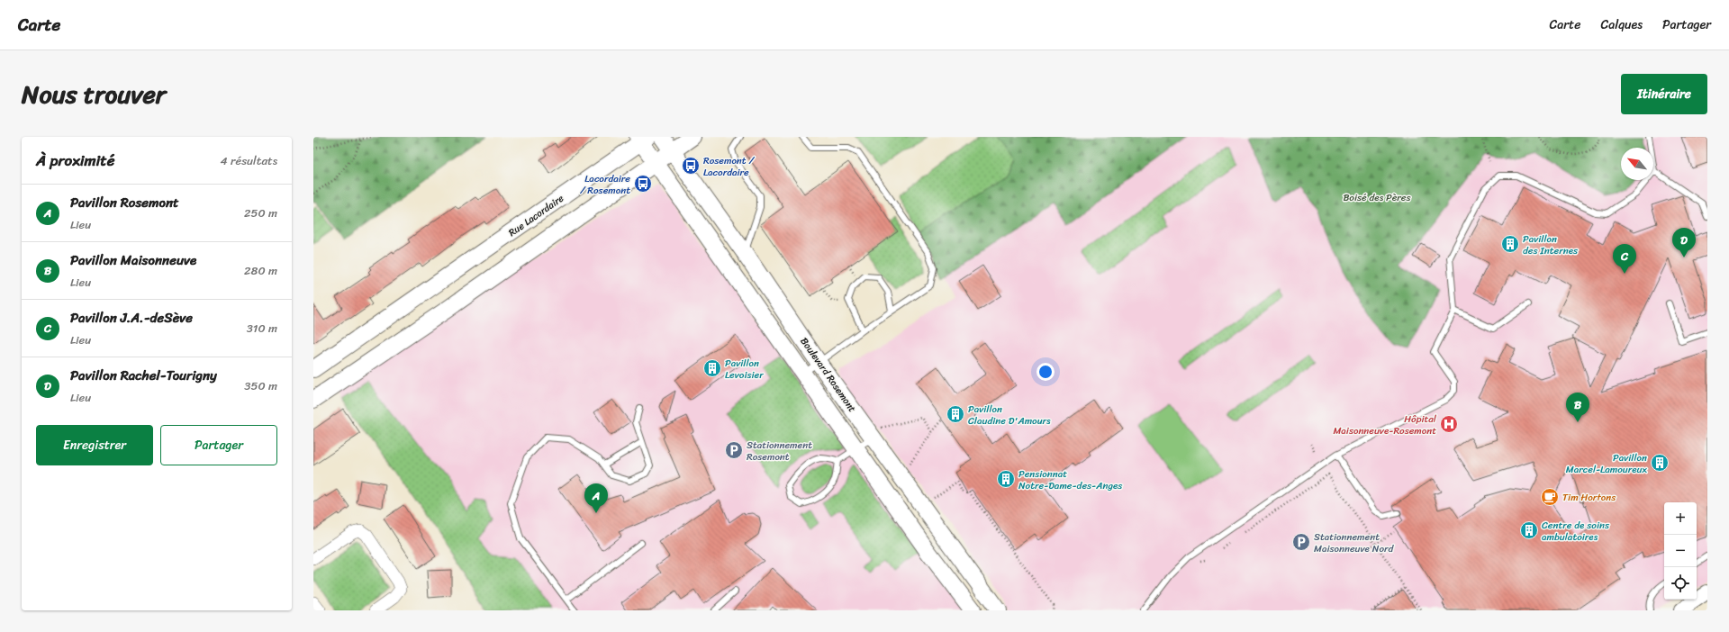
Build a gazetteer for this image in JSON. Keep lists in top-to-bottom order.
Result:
{
  "streets": {
    "main road": ["Rue Lacordaire", "Boulevard Rosemont"]
  },
  "crossings": [
    ["Rue Lacordaire", "Boulevard Rosemont"]
  ],
  "parks": ["Boisé des Pères"],
  "places": {
    "bus stop": ["Rosemont / Lacordaire", "Lacordaire / Rosemont"],
    "building": [
      "Pavillon des Internes",
      "Pavillon Levoisier",
      "Pavillon Claudine D'Amours",
      "Pavillon Marcel-Lamoureux",
      "Pensionnat Notre-Dame-des-Anges",
      "Centre de soins ambulatoires"
    ],
    "hospital": ["Hôpital Maisonneuve-Rosemont"],
    "parking": ["Stationnement Rosemont", "Stationnement Maisonneuve Nord"],
    "cafe": ["Tim Hortons"]
  },
  "north": "top left",
  "page": {
    "header": "Carte",
    "nav": ["Carte", "Calques", "Partager"],
    "title": "Nous trouver",
    "buttons": [
      "Itinéraire",
      ["Enregistrer", "Partager"]
    ],
    "heading": ["À proximité", "4 résultats"],
    "list": [
      {
        "mark": "A",
        "name": "Pavillon Rosemont",
        "note": "Lieu",
        "value": "250 m"
      },
      {
        "mark": "B",
        "name": "Pavillon Maisonneuve",
        "note": "Lieu",
        "value": "280 m"
      },
      {
        "mark": "C",
        "name": "Pavillon J.A.-deSève",
        "note": "Lieu",
        "value": "310 m"
      },
      {
        "mark": "D",
        "name": "Pavillon Rachel-Tourigny",
        "note": "Lieu",
        "value": "350 m"
      }
    ],
    "pins": [
      "D",
      "C",
      "B",
      "A"
    ],
    "map_buttons": ["+", "−"]
  }
}
